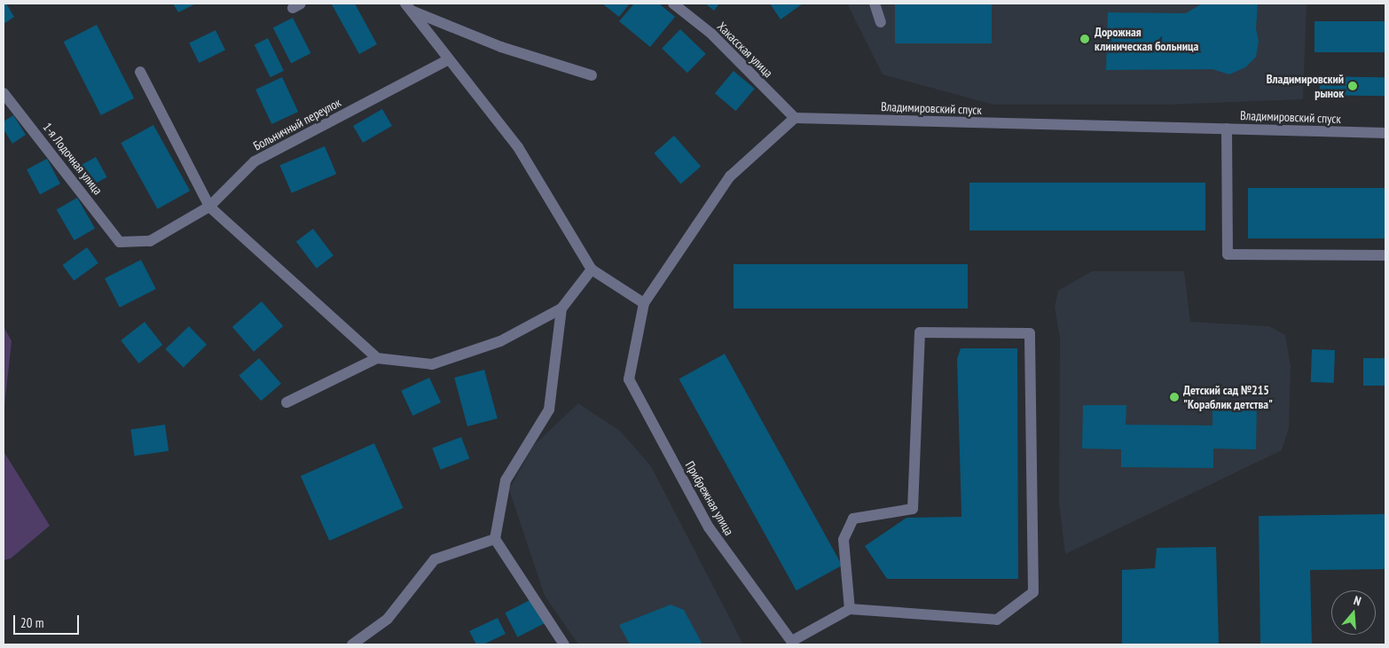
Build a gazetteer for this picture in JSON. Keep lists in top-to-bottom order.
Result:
{
  "streets": {
    "street": [
      "Хакасская улица",
      "Владимировский спуск",
      "Больничный переулок",
      "1-я Лодочная улица",
      "Прибрежная улица"
    ]
  },
  "crossings": [
    ["Хакасская улица", "Владимировский спуск"],
    ["Больничный переулок", "1-я Лодочная улица"]
  ],
  "places": ["Дорожная клиническая больница", "Владимировский рынок", "Детский сад №215 \"Кораблик детства\""],
  "scale_bar": "20 m",
  "north": "top"
}
